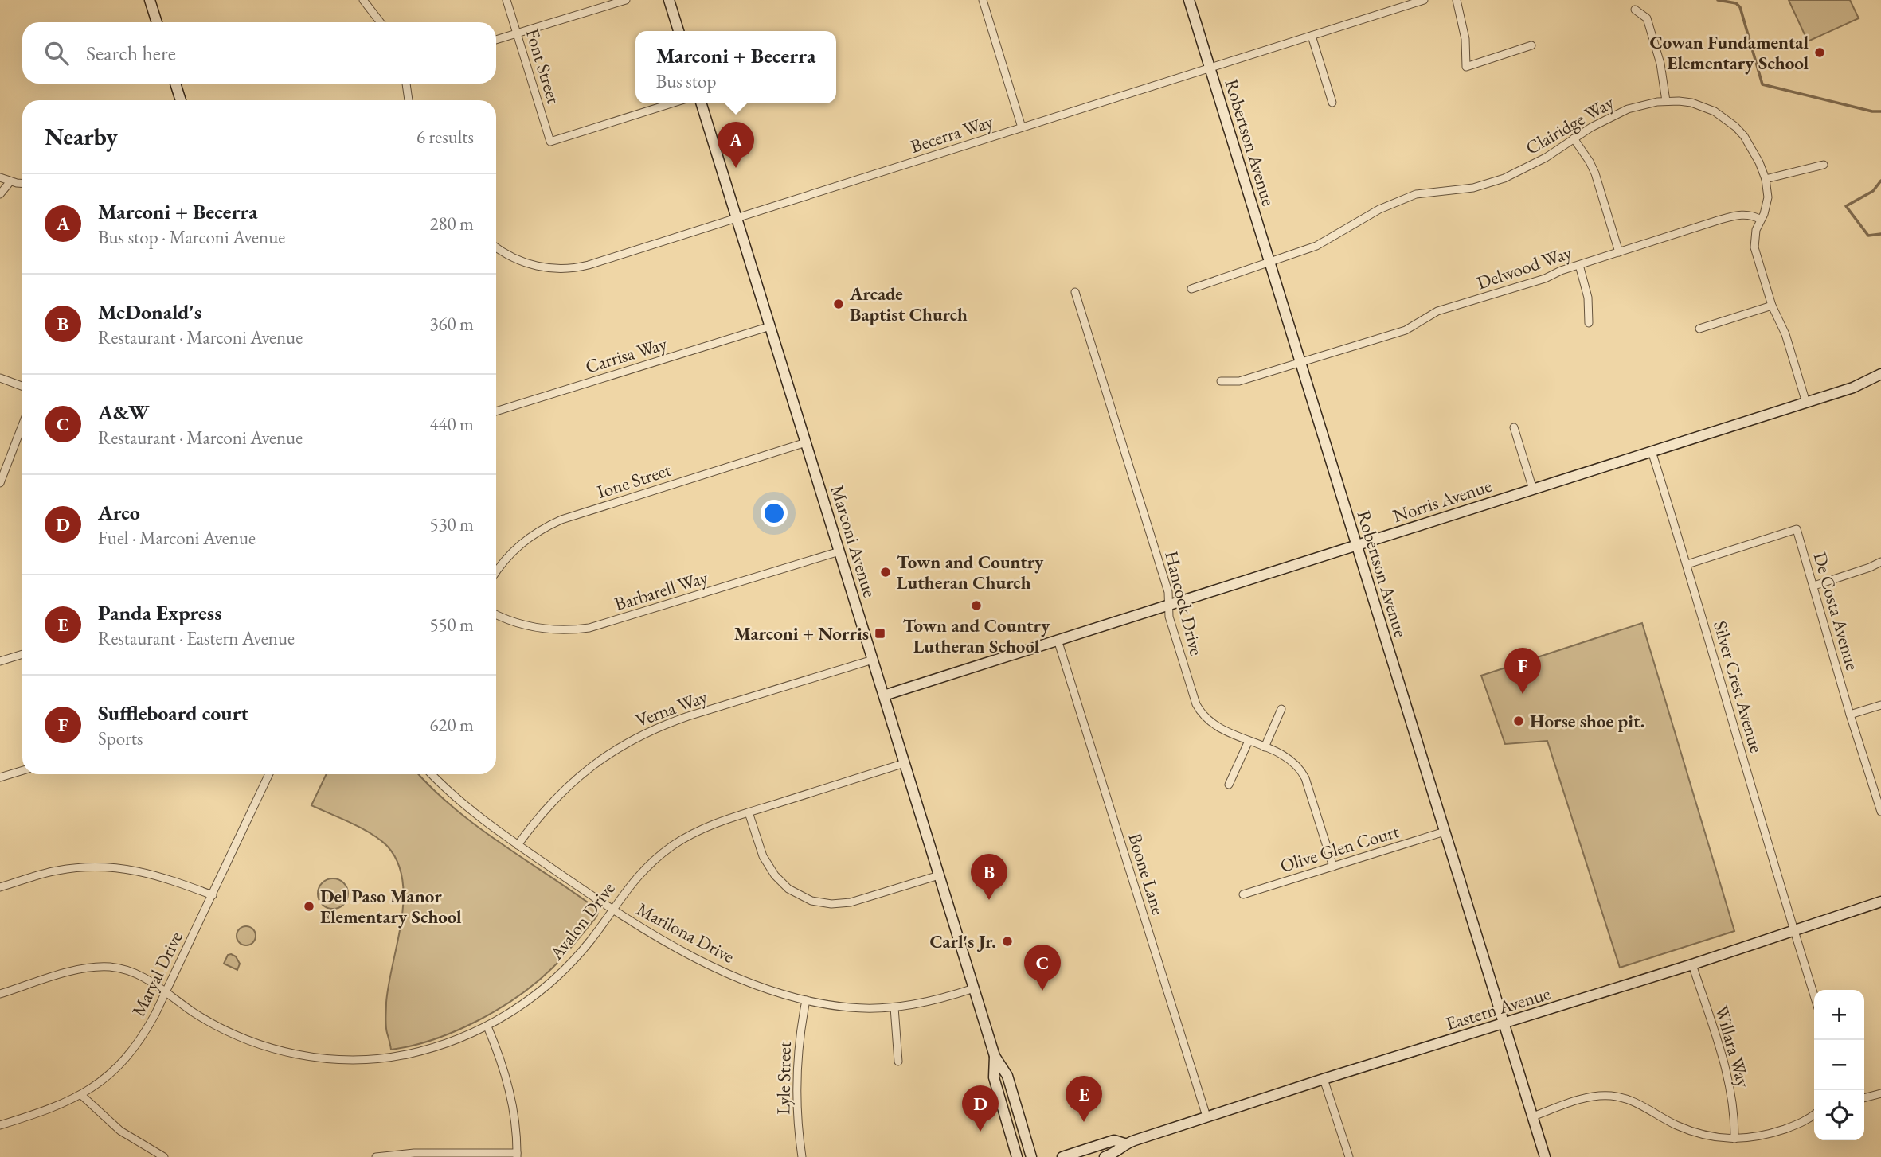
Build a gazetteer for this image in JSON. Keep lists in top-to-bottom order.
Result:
{
  "streets": {
    "street": [
      "Font Street",
      "Clairidge Way",
      "Becerra Way",
      "Robertson Avenue",
      "Delwood Way",
      "Carrisa Way",
      "Ione Street",
      "Norris Avenue",
      "Marconi Avenue",
      "Barbarell Way",
      "Hancock Drive",
      "De Costa Avenue",
      "Silver Crest Avenue",
      "Verna Way",
      "Olive Glen Court",
      "Boone Lane",
      "Avalon Drive",
      "Marilona Drive",
      "Maryal Drive",
      "Eastern Avenue",
      "Willara Way",
      "Lyle Street"
    ]
  },
  "crossings": [
    ["Clairidge Way", "Robertson Avenue"],
    ["Clairidge Way", "Delwood Way"],
    ["Clairidge Way", "Norris Avenue"],
    ["Becerra Way", "Robertson Avenue"],
    ["Becerra Way", "Marconi Avenue"],
    ["Robertson Avenue", "Delwood Way"],
    ["Robertson Avenue", "Norris Avenue"],
    ["Robertson Avenue", "Olive Glen Court"],
    ["Robertson Avenue", "Eastern Avenue"],
    ["Carrisa Way", "Marconi Avenue"],
    ["Ione Street", "Marconi Avenue"],
    ["Norris Avenue", "Marconi Avenue"],
    ["Norris Avenue", "Hancock Drive"],
    ["Norris Avenue", "Silver Crest Avenue"],
    ["Norris Avenue", "Boone Lane"],
    ["Marconi Avenue", "Barbarell Way"],
    ["Marconi Avenue", "Verna Way"],
    ["Marconi Avenue", "Avalon Drive"],
    ["Marconi Avenue", "Marilona Drive"],
    ["Hancock Drive", "Olive Glen Court"],
    ["De Costa Avenue", "Silver Crest Avenue"],
    ["Silver Crest Avenue", "Eastern Avenue"],
    ["Verna Way", "Marilona Drive"],
    ["Boone Lane", "Eastern Avenue"],
    ["Avalon Drive", "Marilona Drive"],
    ["Avalon Drive", "Maryal Drive"],
    ["Marilona Drive", "Lyle Street"],
    ["Eastern Avenue", "Willara Way"]
  ],
  "places": {
    "other": [
      "Cowan Fundamental Elementary School",
      "Arcade Baptist Church",
      "Town and Country Lutheran Church",
      "Town and Country Lutheran School",
      "Horse shoe pit.",
      "Del Paso Manor Elementary School",
      "Carl's Jr."
    ],
    "transit": ["Marconi + Norris"]
  },
  "page": {
    "search": "Search here",
    "popup": ["Marconi + Becerra", "Bus stop"],
    "heading": ["Nearby", "6 results"],
    "pins": [
      "A",
      "F",
      "B",
      "C",
      "E",
      "D"
    ],
    "list": [
      {
        "mark": "A",
        "name": "Marconi + Becerra",
        "note": "Bus stop · Marconi Avenue",
        "value": "280 m"
      },
      {
        "mark": "B",
        "name": "McDonald's",
        "note": "Restaurant · Marconi Avenue",
        "value": "360 m"
      },
      {
        "mark": "C",
        "name": "A&W",
        "note": "Restaurant · Marconi Avenue",
        "value": "440 m"
      },
      {
        "mark": "D",
        "name": "Arco",
        "note": "Fuel · Marconi Avenue",
        "value": "530 m"
      },
      {
        "mark": "E",
        "name": "Panda Express",
        "note": "Restaurant · Eastern Avenue",
        "value": "550 m"
      },
      {
        "mark": "F",
        "name": "Suffleboard court",
        "note": "Sports",
        "value": "620 m"
      }
    ],
    "map_buttons": ["+", "−"]
  }
}
